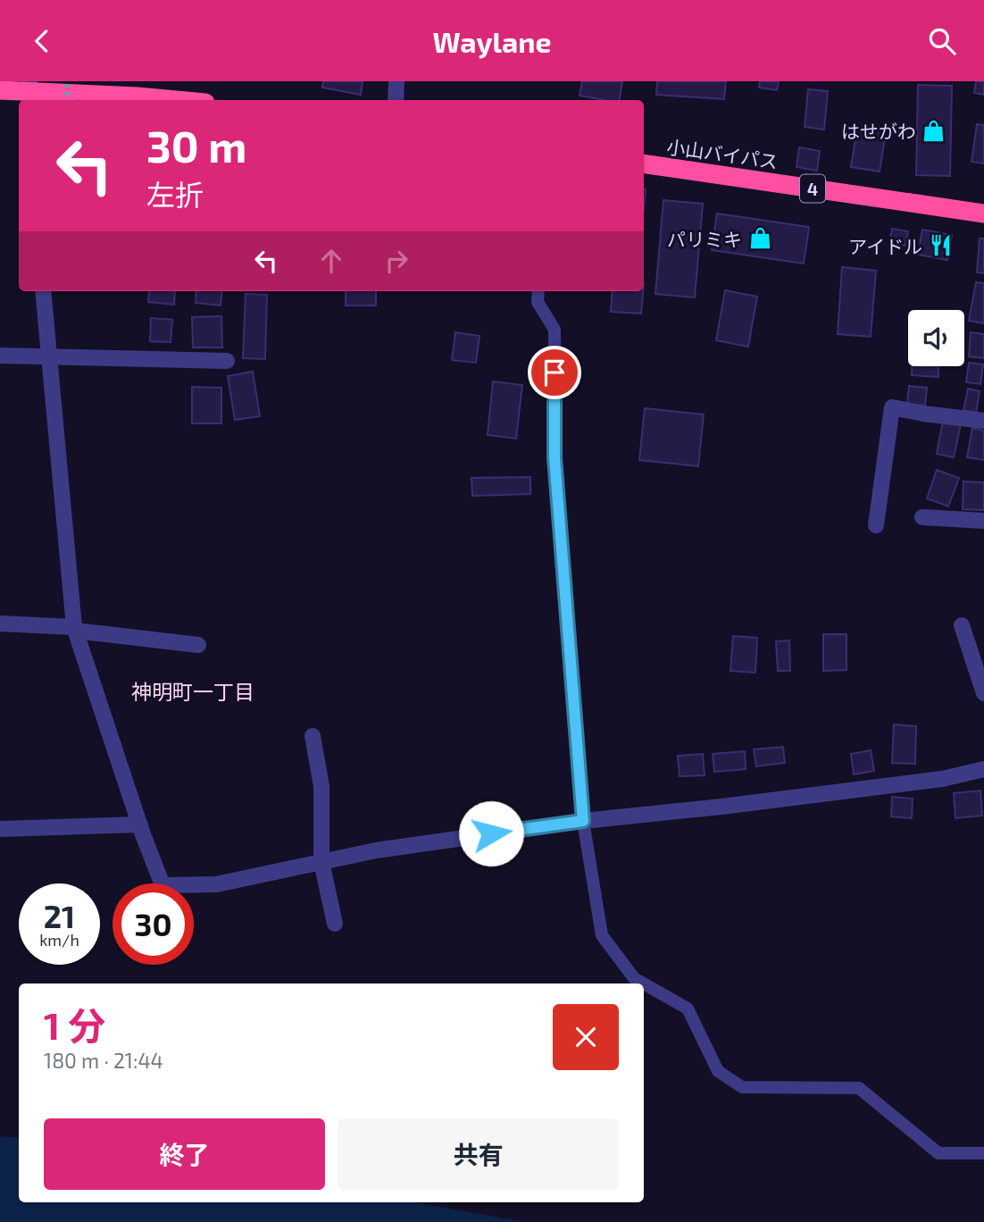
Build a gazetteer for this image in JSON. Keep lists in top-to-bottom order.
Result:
{
  "streets": {
    "highway": ["小山バイパス", "4"]
  },
  "districts": ["神明町一丁目"],
  "places": {
    "shop": ["はせがわ", "パリミキ"],
    "restaurant": ["アイドル"]
  },
  "page": {
    "header": "Waylane",
    "turn": ["30 m", "左折"],
    "speed": "21 km/h",
    "limit": "30",
    "heading": ["1 分", "180 m · 21:44"],
    "buttons": ["終了", "共有"]
  }
}
